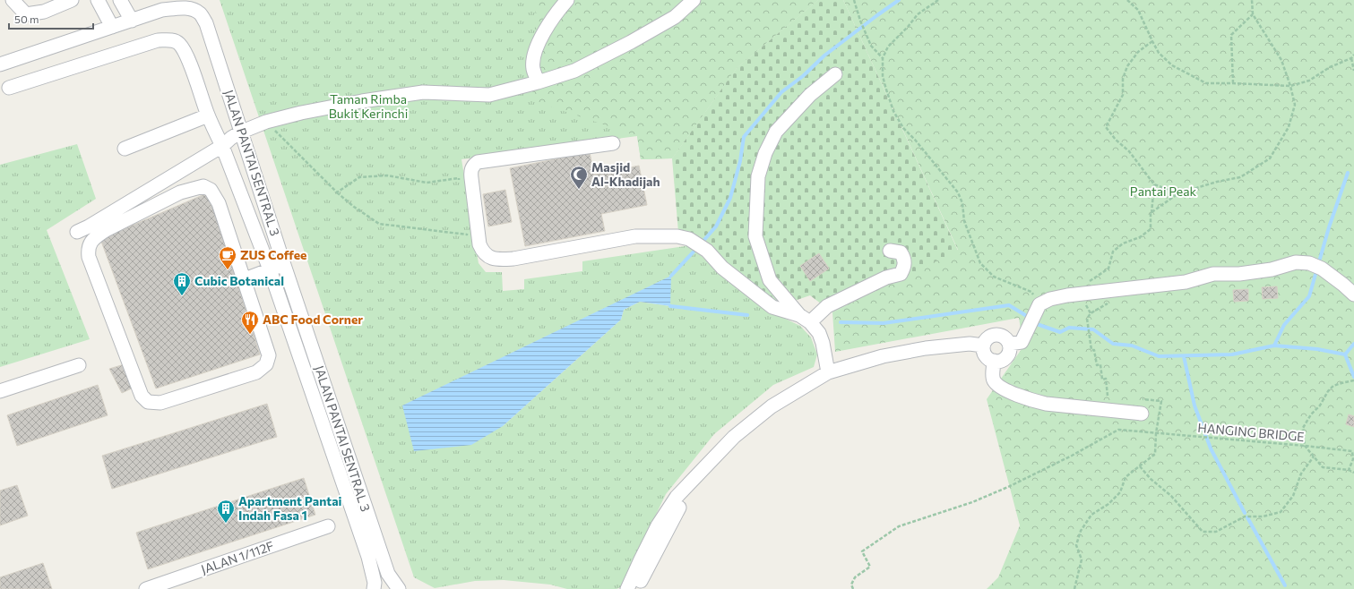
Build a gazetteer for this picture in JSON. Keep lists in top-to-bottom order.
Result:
{
  "streets": {
    "street": ["JALAN PANTAI SENTRAL 3", "JALAN 1/112F"],
    "path": ["HANGING BRIDGE"]
  },
  "parks": ["Taman Rimba Bukit Kerinchi", "Pantai Peak"],
  "places": {
    "mosque": ["Masjid Al-Khadijah"],
    "cafe": ["ZUS Coffee"],
    "building": ["Cubic Botanical", "Apartment Pantai Indah Fasa 1"],
    "restaurant": ["ABC Food Corner"]
  },
  "scale_bar": "50 m"
}
